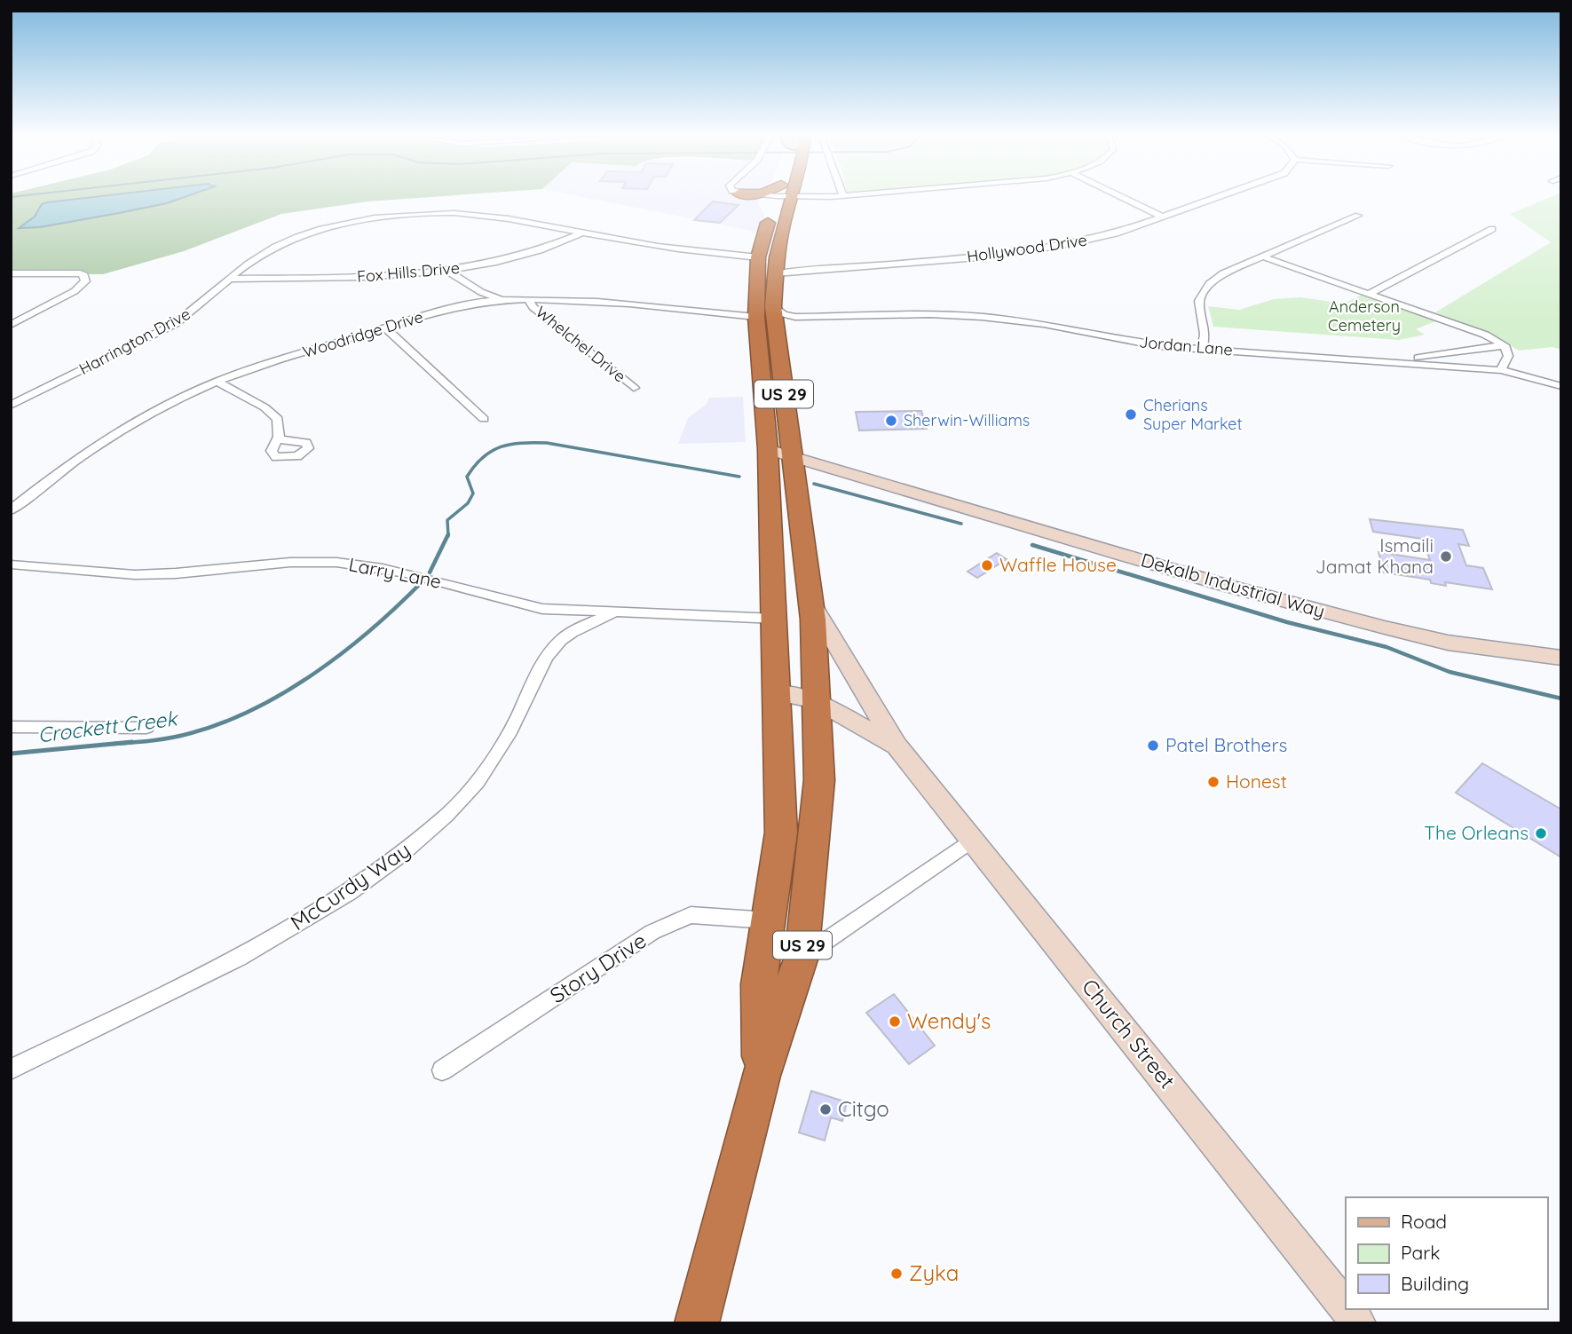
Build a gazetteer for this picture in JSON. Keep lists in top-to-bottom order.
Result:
{
  "streets": {
    "highway": ["US 29"],
    "main road": ["Dekalb Industrial Way", "Church Street"],
    "street": [
      "Hollywood Drive",
      "Fox Hills Drive",
      "Woodridge Drive",
      "Harrington Drive",
      "Whelchel Drive",
      "Jordan Lane",
      "Larry Lane",
      "McCurdy Way",
      "Story Drive"
    ]
  },
  "crossings": [
    ["Hollywood Drive", "US 29"],
    ["Fox Hills Drive", "Harrington Drive"],
    ["Woodridge Drive", "Whelchel Drive"],
    ["Woodridge Drive", "US 29"],
    ["Harrington Drive", "US 29"],
    ["Jordan Lane", "US 29"],
    ["US 29", "Larry Lane"],
    ["US 29", "Dekalb Industrial Way"],
    ["US 29", "Story Drive"],
    ["US 29", "Church Street"],
    ["Larry Lane", "McCurdy Way"]
  ],
  "water": ["Crockett Creek"],
  "parks": ["Anderson Cemetery"],
  "places": [
    "Cherians Super Market",
    "Sherwin-Williams",
    "Ismaili Jamat Khana",
    "Waffle House",
    "Patel Brothers",
    "Honest",
    "The Orleans",
    "Wendy's",
    "Citgo",
    "Zyka"
  ],
  "legend": ["Road", "Park", "Building"]
}
